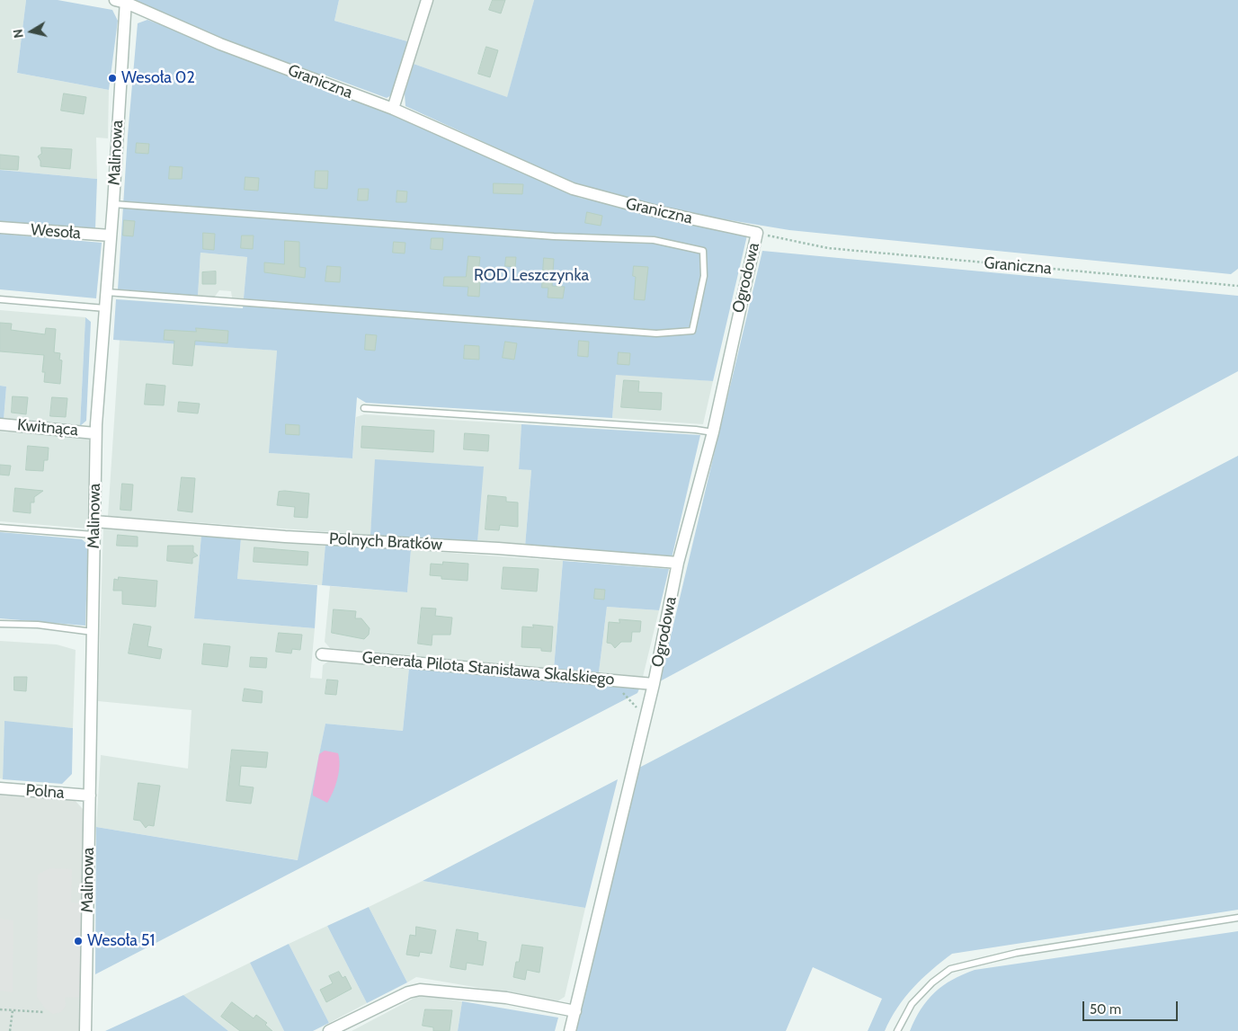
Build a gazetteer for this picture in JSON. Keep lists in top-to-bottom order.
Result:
{
  "streets": {
    "street": [
      "Graniczna",
      "Malinowa",
      "Wesoła",
      "Ogrodowa",
      "Kwitnąca",
      "Polnych Bratków",
      "Generała Pilota Stanisława Skalskiego",
      "Polna"
    ]
  },
  "crossings": [
    ["Graniczna", "Malinowa"],
    ["Graniczna", "Ogrodowa"],
    ["Malinowa", "Wesoła"],
    ["Malinowa", "Kwitnąca"],
    ["Malinowa", "Polnych Bratków"],
    ["Malinowa", "Polna"],
    ["Ogrodowa", "Polnych Bratków"],
    ["Ogrodowa", "Generała Pilota Stanisława Skalskiego"]
  ],
  "parks": ["ROD Leszczynka"],
  "places": ["Wesoła 02", "Wesoła 51"],
  "scale_bar": "50 m",
  "north": "left"
}
